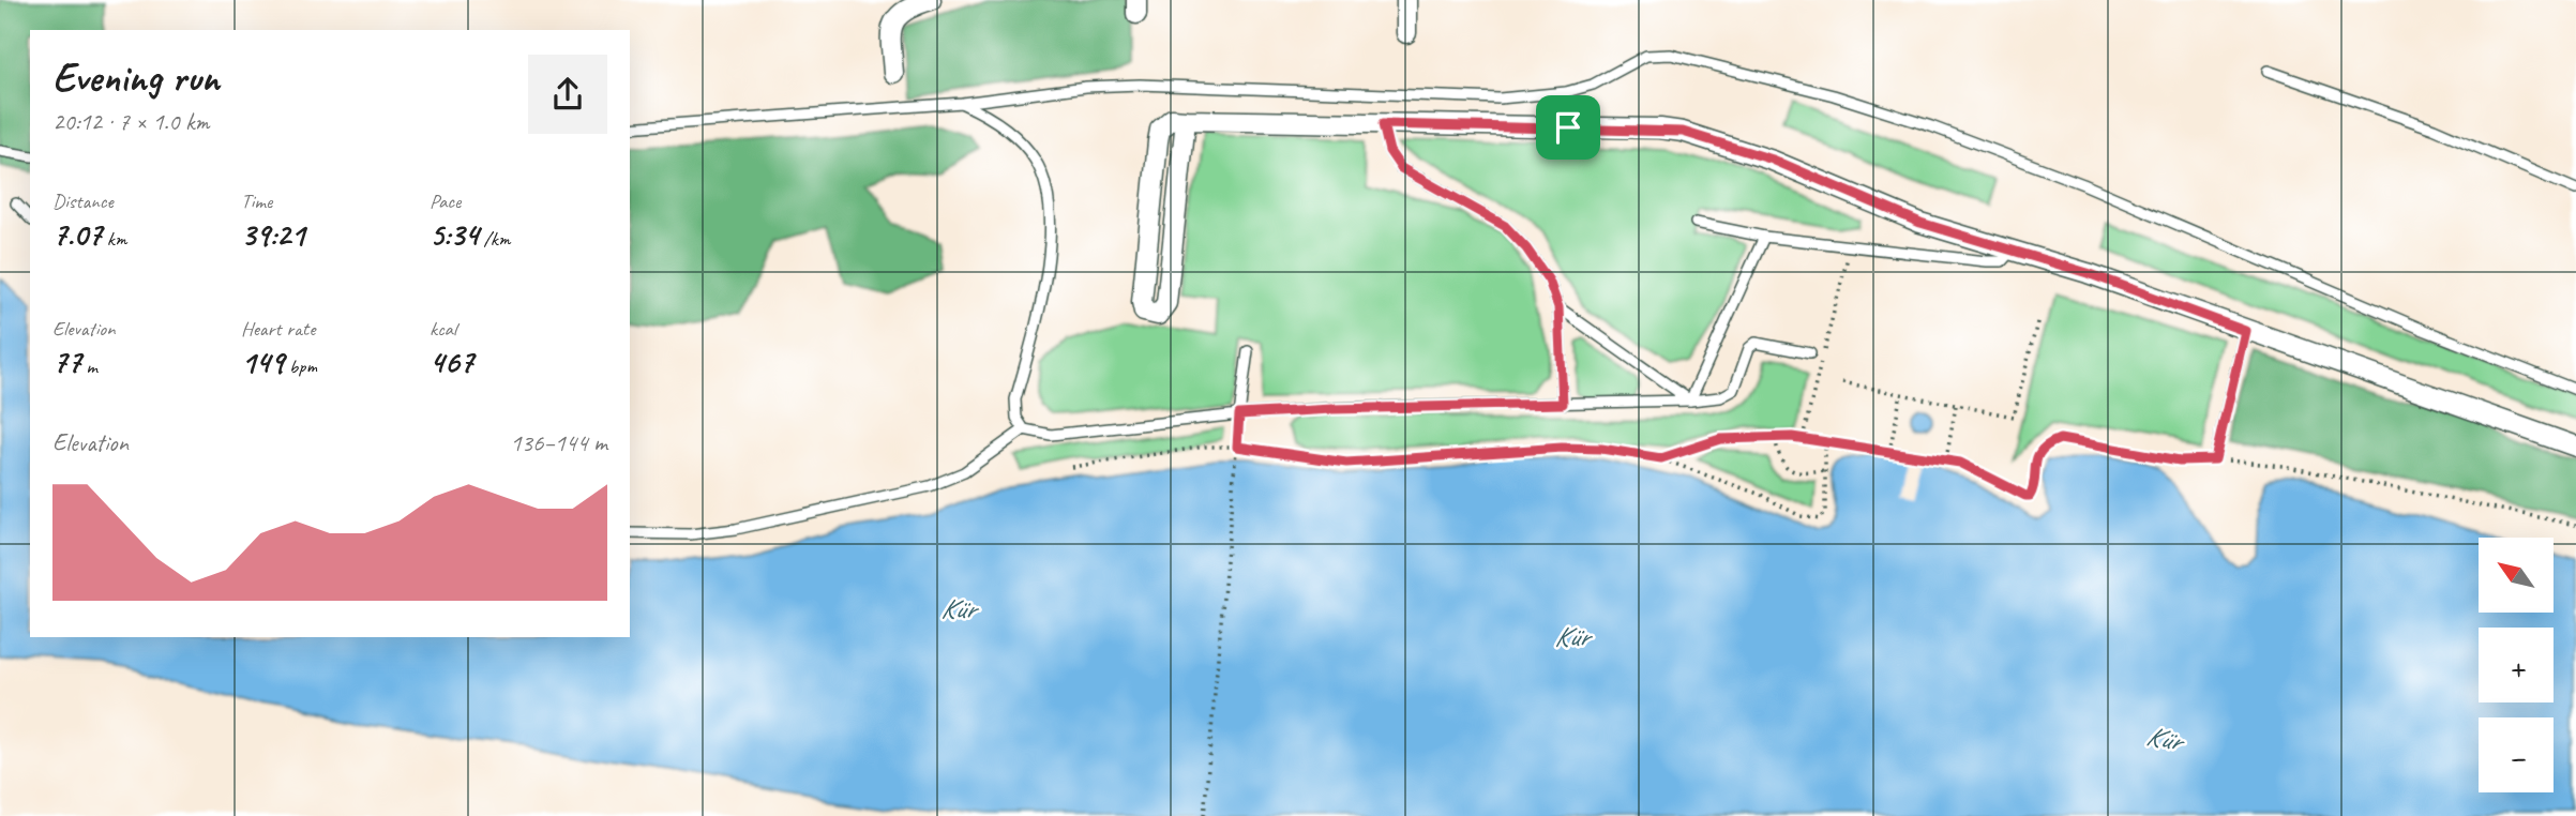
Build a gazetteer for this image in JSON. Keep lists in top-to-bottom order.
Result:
{
  "water": ["Kür"],
  "north": "top left",
  "page": {
    "heading": ["Evening run", "20:12 · 7 × 1.0 km"],
    "stats": [
      ["Distance", "7.07 km"],
      ["Time", "39:21"],
      ["Pace", "5:34 /km"],
      ["Elevation", "77 m"],
      ["Heart rate", "149 bpm"],
      ["kcal", "467"]
    ],
    "chart": ["Elevation", "136–144 m"],
    "map_buttons": ["+", "−"]
  }
}
